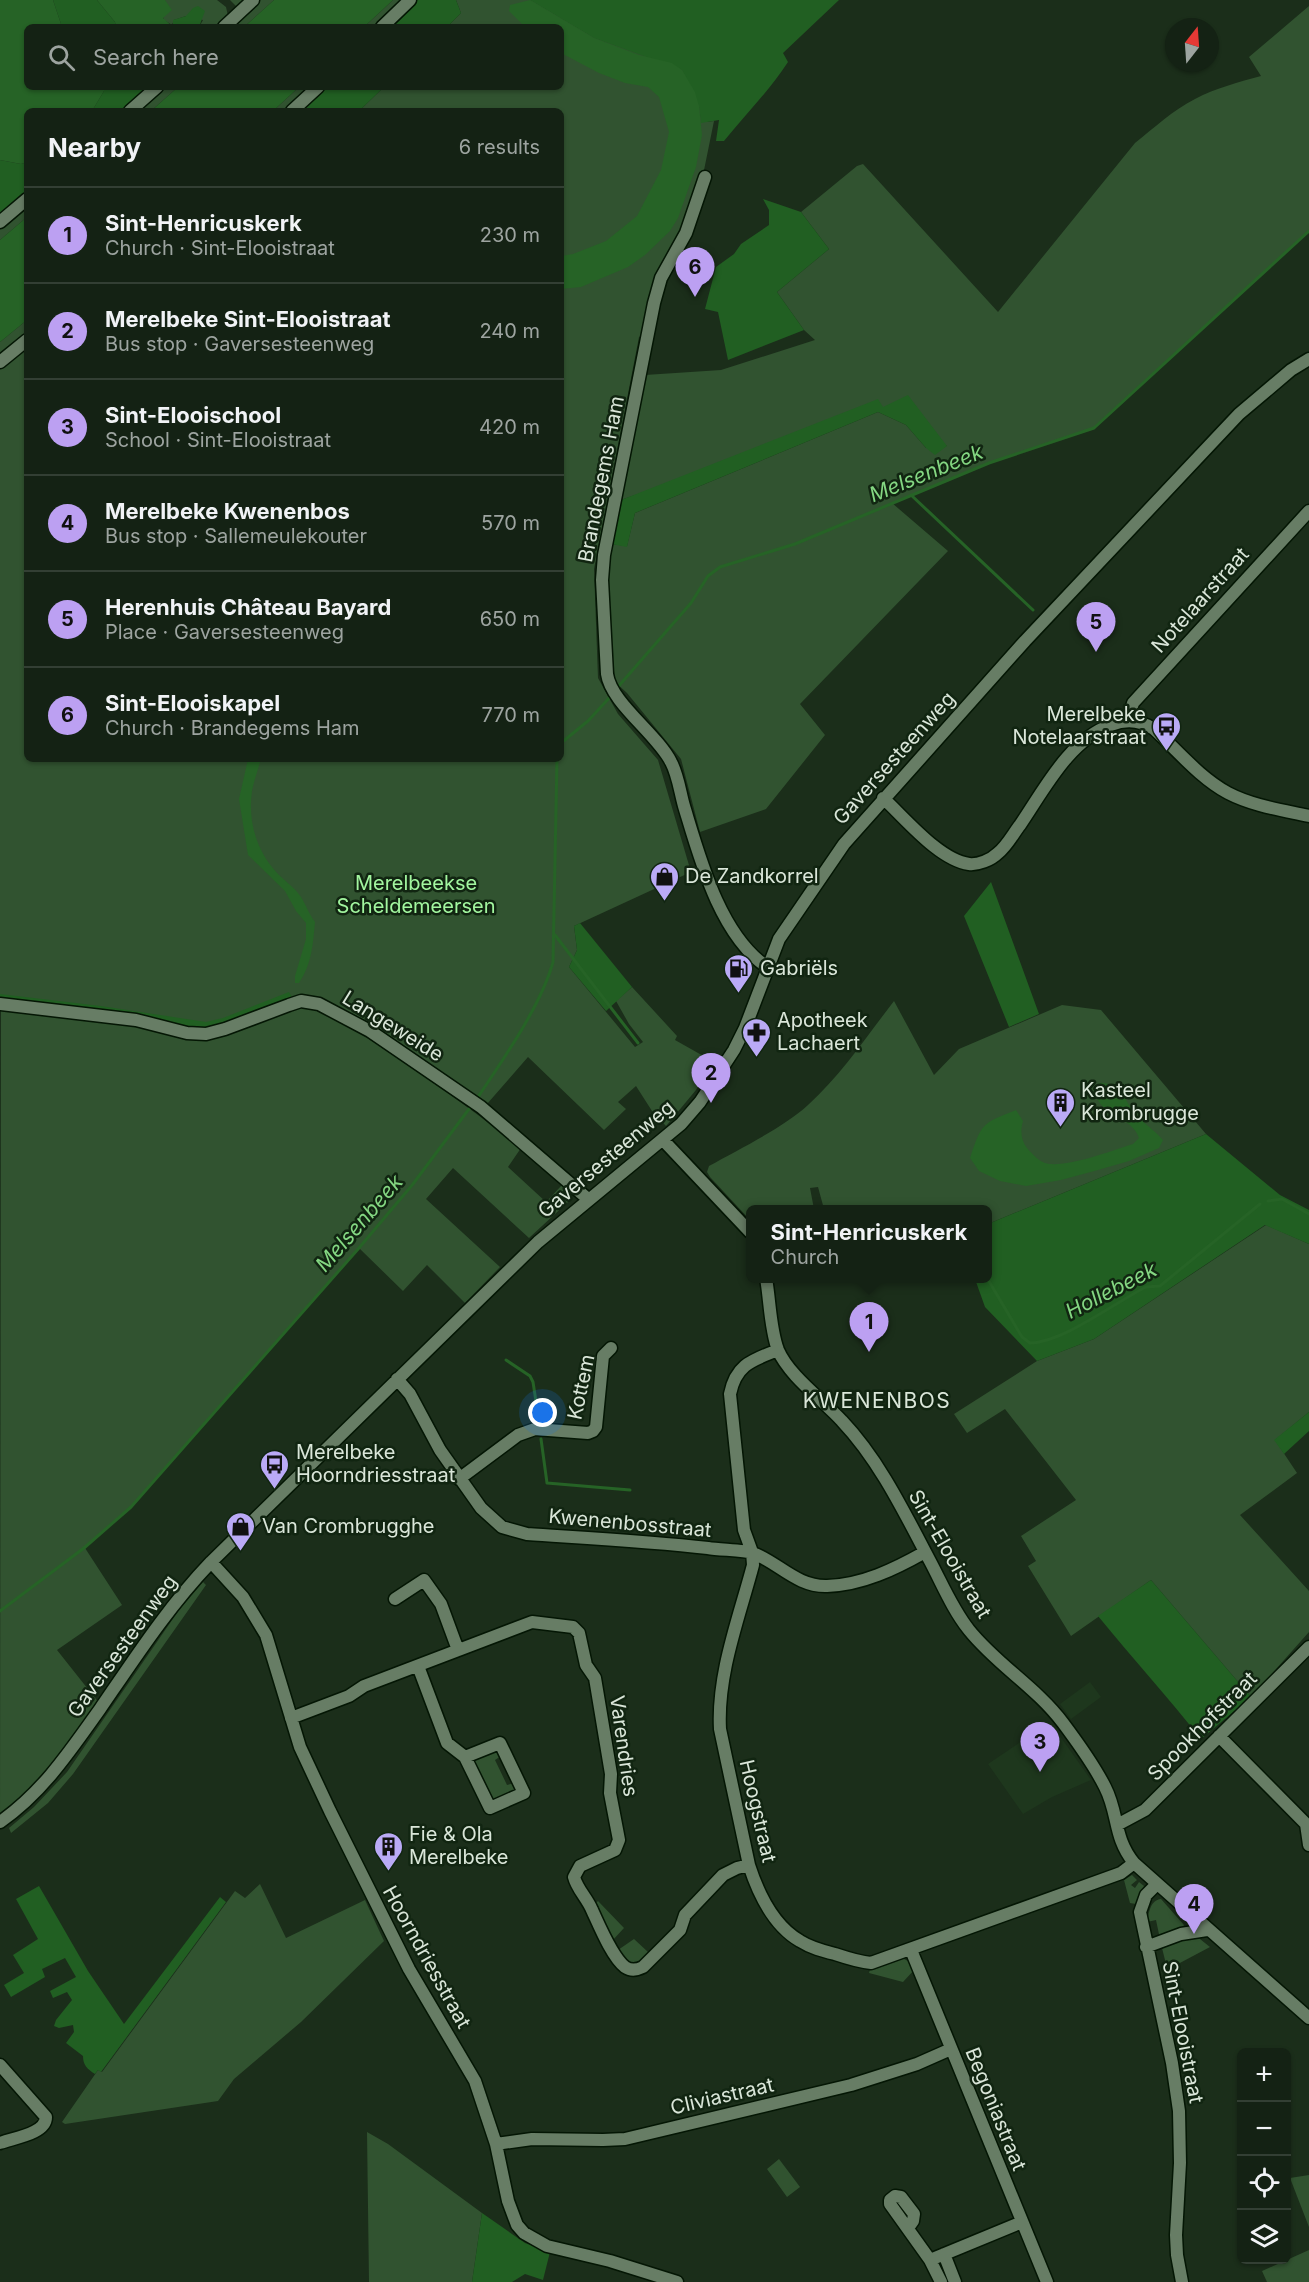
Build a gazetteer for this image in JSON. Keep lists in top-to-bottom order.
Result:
{
  "streets": {
    "street": [
      "Brandegems Ham",
      "Notelaarstraat",
      "Gaversesteenweg",
      "Langeweide",
      "Kottem",
      "Kwenenbosstraat",
      "Sint-Elooistraat",
      "Spookhofstraat",
      "Varendries",
      "Hoogstraat",
      "Hoorndriesstraat",
      "Cliviastraat",
      "Begoniastraat"
    ]
  },
  "crossings": [
    ["Brandegems Ham", "Gaversesteenweg"],
    ["Gaversesteenweg", "Langeweide"],
    ["Gaversesteenweg", "Kwenenbosstraat"],
    ["Gaversesteenweg", "Hoorndriesstraat"],
    ["Kottem", "Kwenenbosstraat"],
    ["Kwenenbosstraat", "Sint-Elooistraat"],
    ["Kwenenbosstraat", "Hoogstraat"],
    ["Sint-Elooistraat", "Spookhofstraat"],
    ["Sint-Elooistraat", "Hoogstraat"],
    ["Varendries", "Hoogstraat"],
    ["Varendries", "Hoorndriesstraat"],
    ["Hoogstraat", "Begoniastraat"],
    ["Hoorndriesstraat", "Cliviastraat"],
    ["Cliviastraat", "Begoniastraat"]
  ],
  "districts": ["KWENENBOS"],
  "water": ["Melsenbeek", "Hollebeek"],
  "parks": ["Merelbeekse Scheldemeersen"],
  "places": {
    "bus stop": ["Merelbeke Notelaarstraat", "Merelbeke Hoorndriesstraat"],
    "shop": ["De Zandkorrel", "Van Crombrugghe"],
    "fuel station": ["Gabriëls"],
    "pharmacy": ["Apotheek Lachaert"],
    "building": ["Kasteel Krombrugge", "Fie & Ola Merelbeke"]
  },
  "north": "top",
  "page": {
    "search": "Search here",
    "heading": ["Nearby", "6 results"],
    "list": [
      {
        "mark": "1",
        "name": "Sint-Henricuskerk",
        "note": "Church · Sint-Elooistraat",
        "value": "230 m"
      },
      {
        "mark": "2",
        "name": "Merelbeke Sint-Elooistraat",
        "note": "Bus stop · Gaversesteenweg",
        "value": "240 m"
      },
      {
        "mark": "3",
        "name": "Sint-Elooischool",
        "note": "School · Sint-Elooistraat",
        "value": "420 m"
      },
      {
        "mark": "4",
        "name": "Merelbeke Kwenenbos",
        "note": "Bus stop · Sallemeulekouter",
        "value": "570 m"
      },
      {
        "mark": "5",
        "name": "Herenhuis Château Bayard",
        "note": "Place · Gaversesteenweg",
        "value": "650 m"
      },
      {
        "mark": "6",
        "name": "Sint-Elooiskapel",
        "note": "Church · Brandegems Ham",
        "value": "770 m"
      }
    ],
    "pins": [
      "6",
      "5",
      "2",
      "1",
      "3",
      "4"
    ],
    "popup": ["Sint-Henricuskerk", "Church"],
    "map_buttons": ["+", "−"]
  }
}
